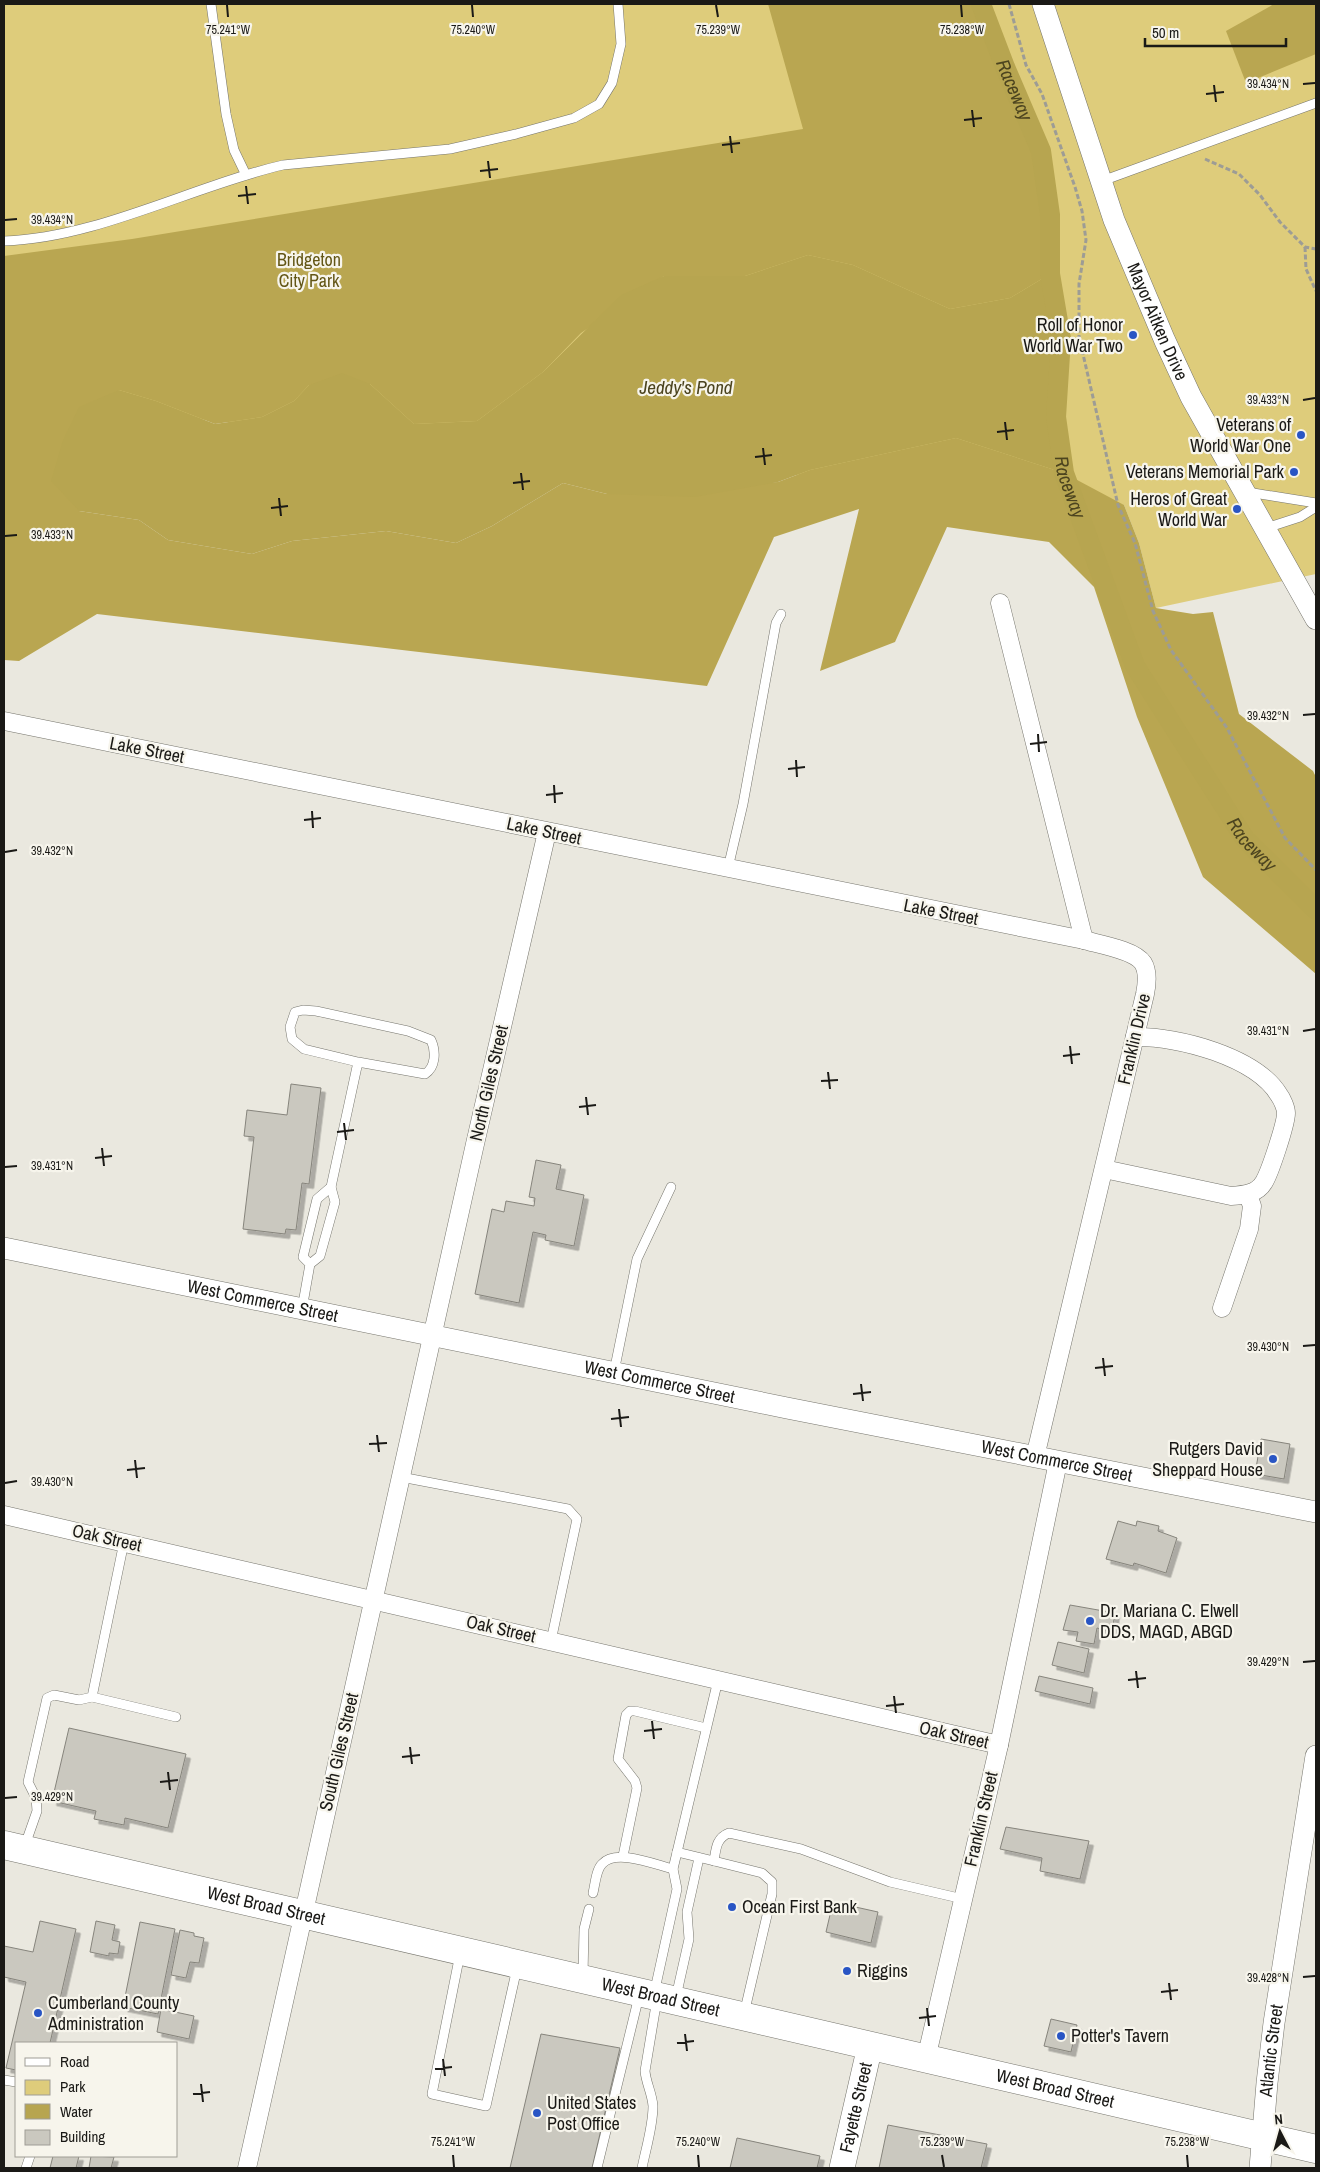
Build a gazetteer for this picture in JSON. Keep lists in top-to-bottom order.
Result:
{
  "streets": {
    "highway": ["West Broad Street"],
    "main road": ["Fayette Street"],
    "street": [
      "Mayor Aitken Drive",
      "Lake Street",
      "Franklin Drive",
      "North Giles Street",
      "West Commerce Street",
      "Oak Street",
      "South Giles Street",
      "Franklin Street",
      "Atlantic Street"
    ]
  },
  "crossings": [
    ["Lake Street", "Franklin Drive"],
    ["Lake Street", "North Giles Street"],
    ["Franklin Drive", "West Commerce Street"],
    ["North Giles Street", "West Commerce Street"],
    ["North Giles Street", "South Giles Street"],
    ["West Commerce Street", "South Giles Street"],
    ["West Commerce Street", "Franklin Street"],
    ["Oak Street", "South Giles Street"],
    ["Oak Street", "Franklin Street"],
    ["South Giles Street", "West Broad Street"],
    ["Franklin Street", "West Broad Street"],
    ["West Broad Street", "Atlantic Street"],
    ["West Broad Street", "Fayette Street"]
  ],
  "water": ["Raceway", "Jeddy's Pond"],
  "parks": ["Bridgeton City Park"],
  "places": [
    "Roll of Honor World War Two",
    "Veterans of World War One",
    "Veterans Memorial Park",
    "Heros of Great World War",
    "Rutgers David Sheppard House",
    "Dr. Mariana C. Elwell DDS, MAGD, ABGD",
    "Ocean First Bank",
    "Riggins",
    "Cumberland County Administration",
    "Potter's Tavern",
    "United States Post Office"
  ],
  "legend": [
    "Road",
    "Park",
    "Water",
    "Building"
  ],
  "scale_bar": "50 m",
  "north": "top",
  "coordinates": [
    "75.241°W",
    "75.240°W",
    "75.239°W",
    "75.238°W",
    "39.434°N",
    "39.433°N",
    "39.432°N",
    "39.431°N",
    "39.430°N",
    "39.429°N",
    "39.428°N"
  ]
}
